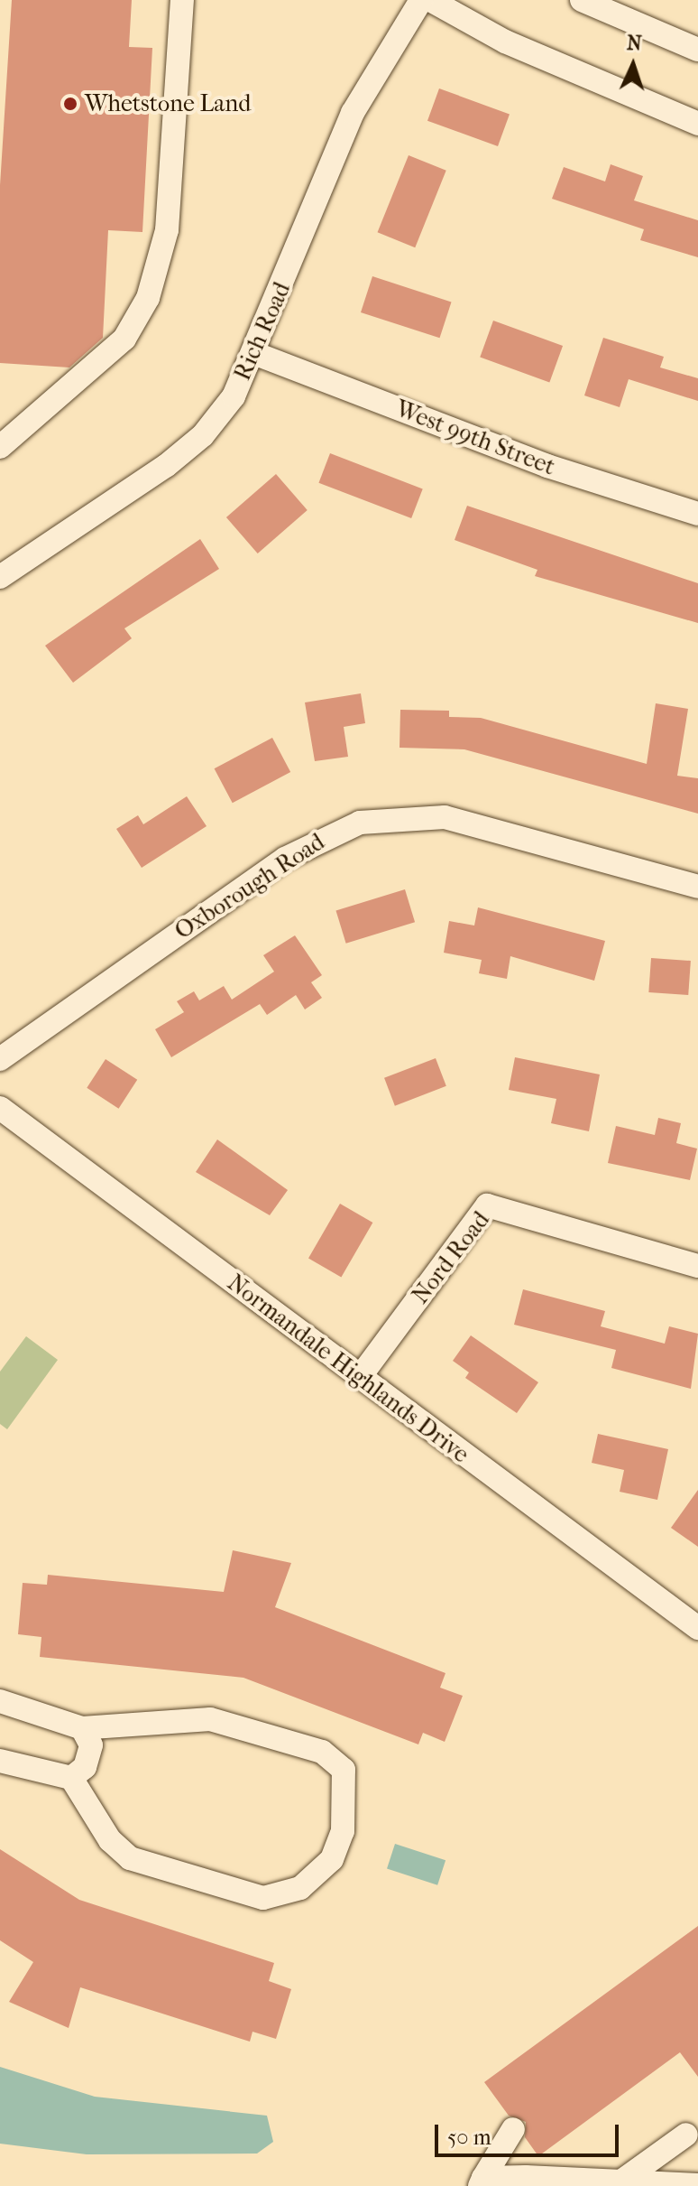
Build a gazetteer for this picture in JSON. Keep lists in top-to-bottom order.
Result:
{
  "streets": {
    "street": [
      "Rich Road",
      "West 99th Street",
      "Oxborough Road",
      "Nord Road",
      "Normandale Highlands Drive"
    ]
  },
  "crossings": [
    ["Rich Road", "West 99th Street"],
    ["Nord Road", "Normandale Highlands Drive"]
  ],
  "places": ["Whetstone Land"],
  "scale_bar": "50 m",
  "north": "top"
}
